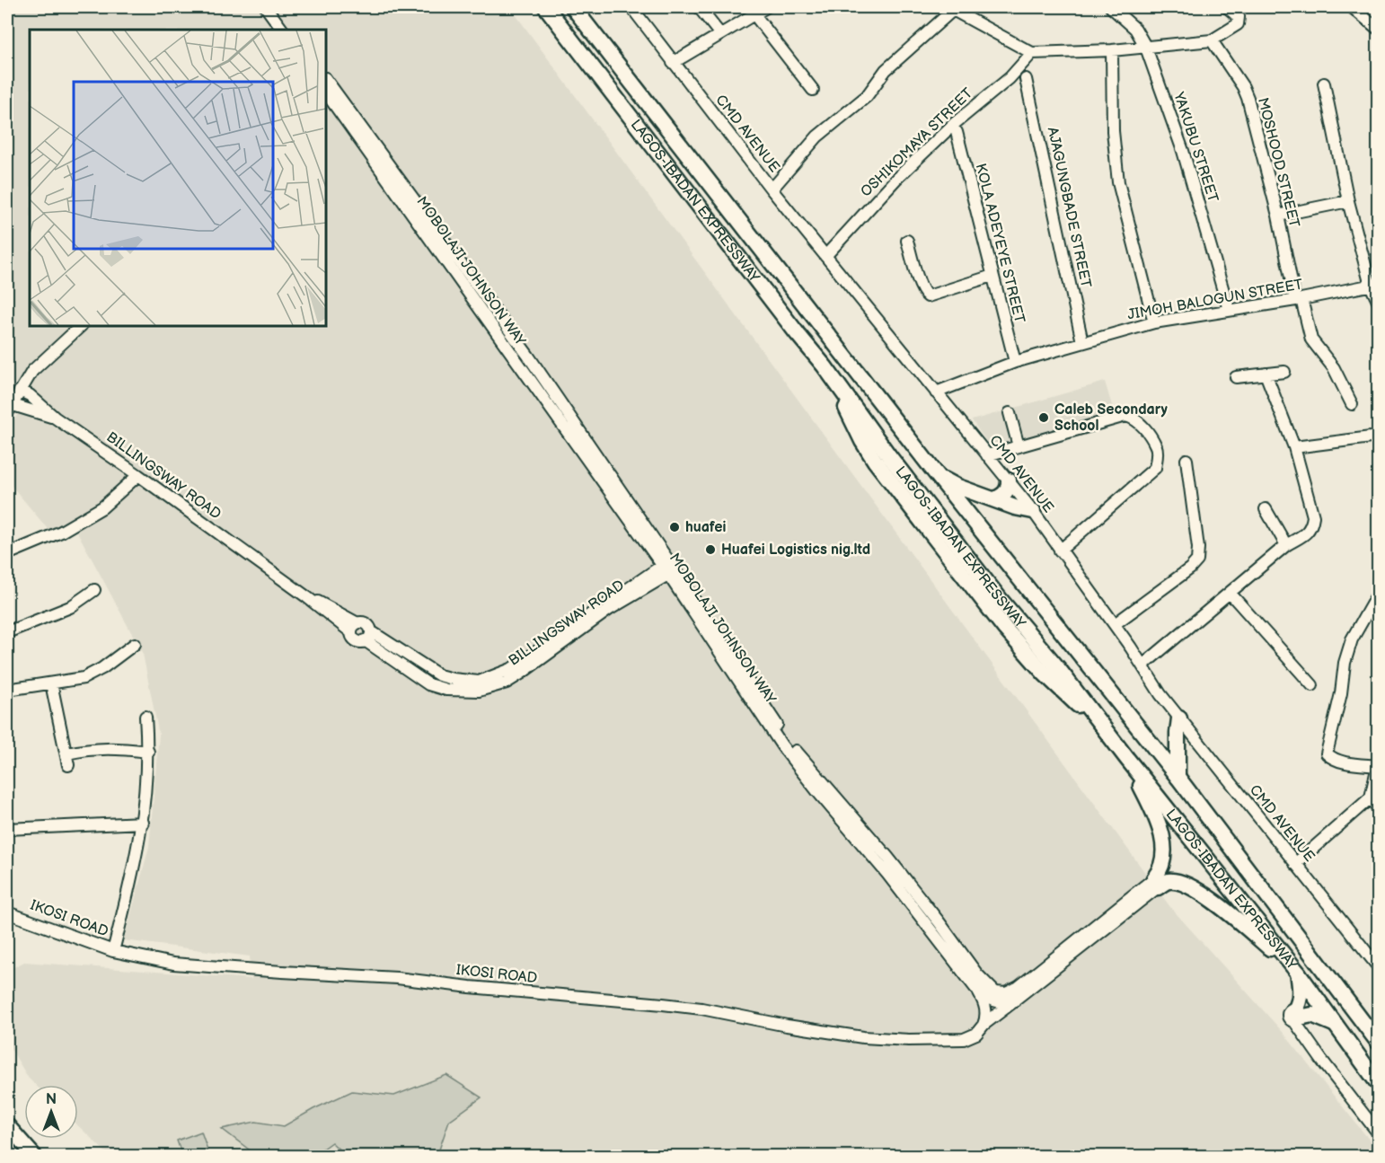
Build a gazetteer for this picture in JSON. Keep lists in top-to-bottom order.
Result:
{
  "streets": {
    "highway": ["LAGOS-IBADAN EXPRESSWAY"],
    "street": [
      "CMD AVENUE",
      "OSHIKOMAYA STREET",
      "YAKUBU STREET",
      "MOSHOOD STREET",
      "AJAGUNGBADE STREET",
      "KOLA ADEYEYE STREET",
      "MOBOLAJI JOHNSON WAY",
      "JIMOH BALOGUN STREET",
      "BILLINGSWAY ROAD",
      "IKOSI ROAD"
    ]
  },
  "crossings": [
    ["CMD AVENUE", "OSHIKOMAYA STREET"],
    ["CMD AVENUE", "JIMOH BALOGUN STREET"],
    ["YAKUBU STREET", "JIMOH BALOGUN STREET"],
    ["MOSHOOD STREET", "JIMOH BALOGUN STREET"],
    ["AJAGUNGBADE STREET", "JIMOH BALOGUN STREET"],
    ["KOLA ADEYEYE STREET", "JIMOH BALOGUN STREET"],
    ["MOBOLAJI JOHNSON WAY", "BILLINGSWAY ROAD"]
  ],
  "places": ["Caleb Secondary School", "huafei", "Huafei Logistics nig.ltd"],
  "north": "top"
}
